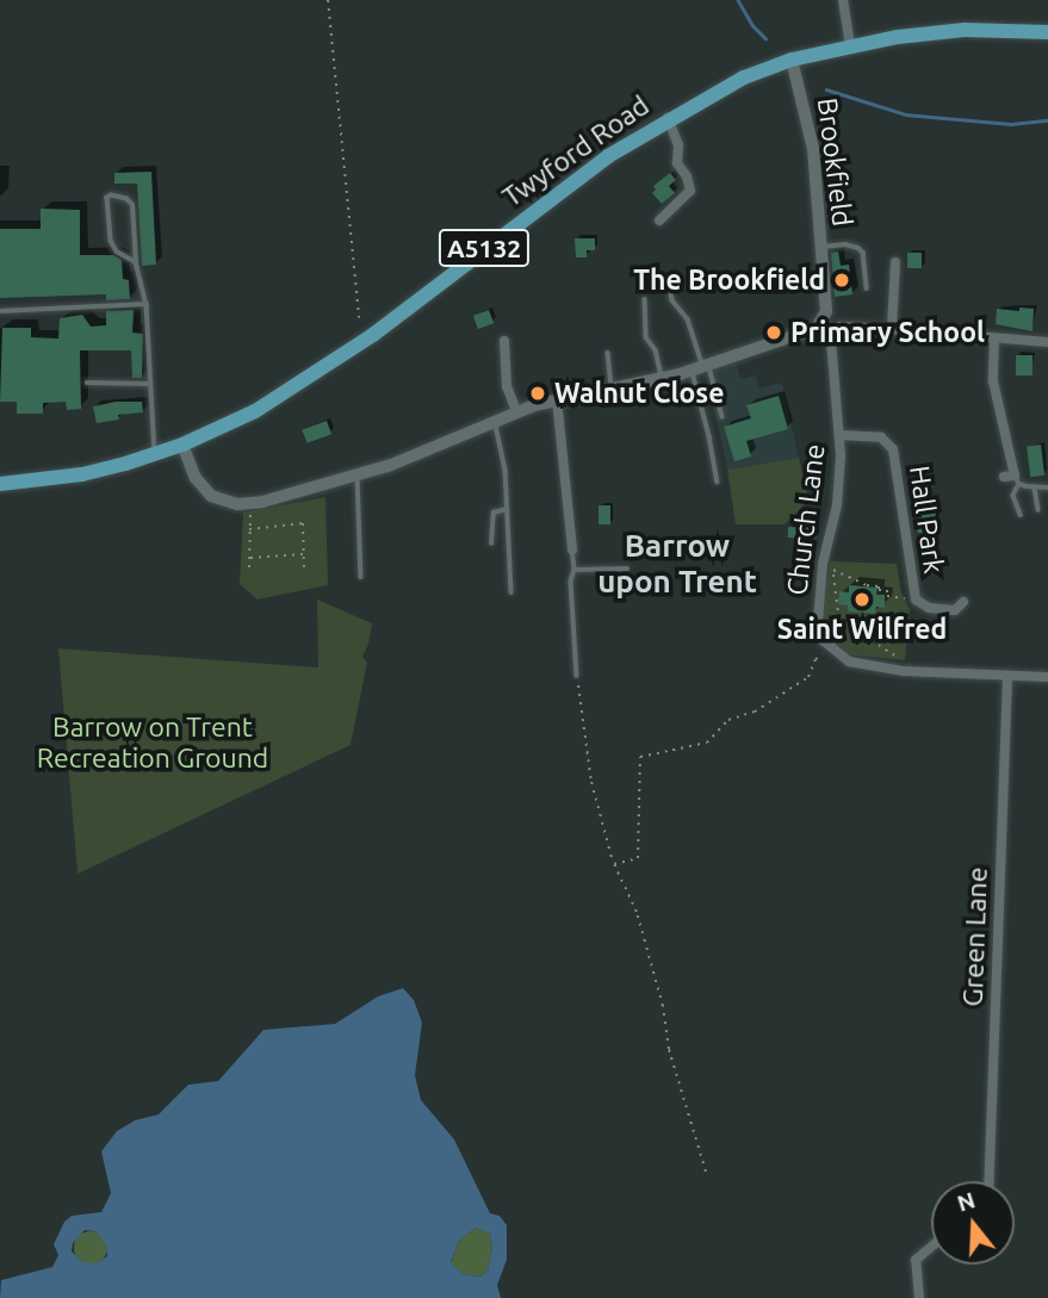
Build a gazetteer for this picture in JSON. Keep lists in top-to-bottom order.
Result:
{
  "streets": {
    "main road": ["Twyford Road", "A5132"],
    "street": [
      "Brookfield",
      "Church Lane",
      "Hall Park",
      "Green Lane"
    ]
  },
  "crossings": [
    ["Twyford Road", "Brookfield"],
    ["Twyford Road", "A5132"],
    ["Brookfield", "Church Lane"],
    ["Church Lane", "Hall Park"]
  ],
  "districts": ["Barrow upon Trent"],
  "parks": ["Barrow on Trent Recreation Ground"],
  "places": [
    "The Brookfield",
    "Primary School",
    "Walnut Close",
    "Saint Wilfred"
  ],
  "north": "top"
}
